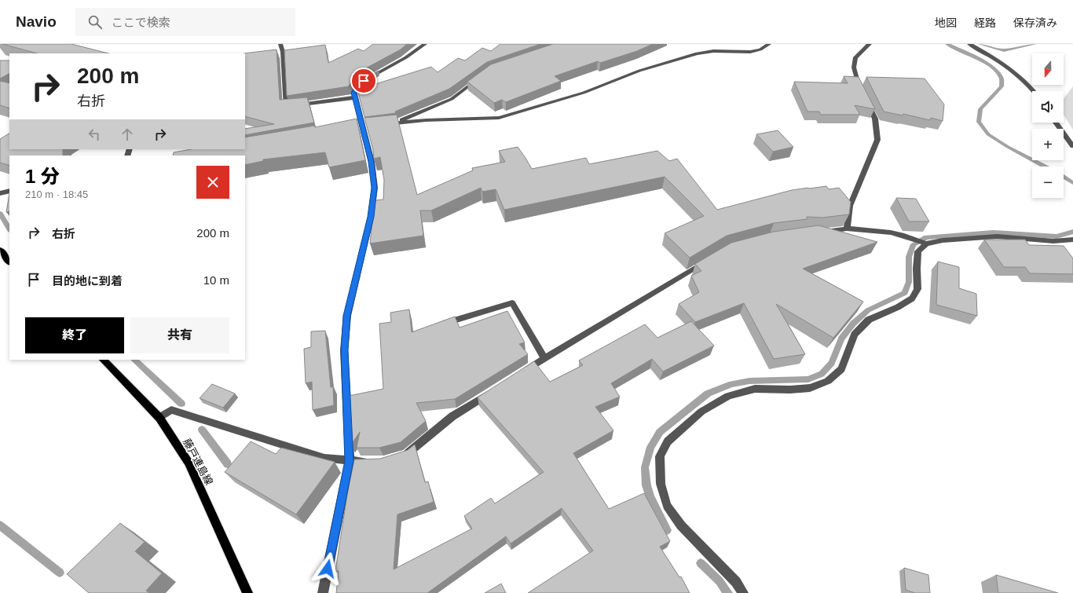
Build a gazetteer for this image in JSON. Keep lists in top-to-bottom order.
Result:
{
  "streets": {
    "main road": ["藤戸連島線"]
  },
  "north": "bottom",
  "page": {
    "header": "Navio",
    "search": "ここで検索",
    "nav": ["地図", "経路", "保存済み"],
    "map_buttons": ["+", "−"],
    "turn": ["200 m", "右折"],
    "heading": ["1 分", "210 m · 18:45"],
    "list": [
      {
        "name": "右折",
        "value": "200 m"
      },
      {
        "name": "目的地に到着",
        "value": "10 m"
      }
    ],
    "buttons": ["終了", "共有"]
  }
}
